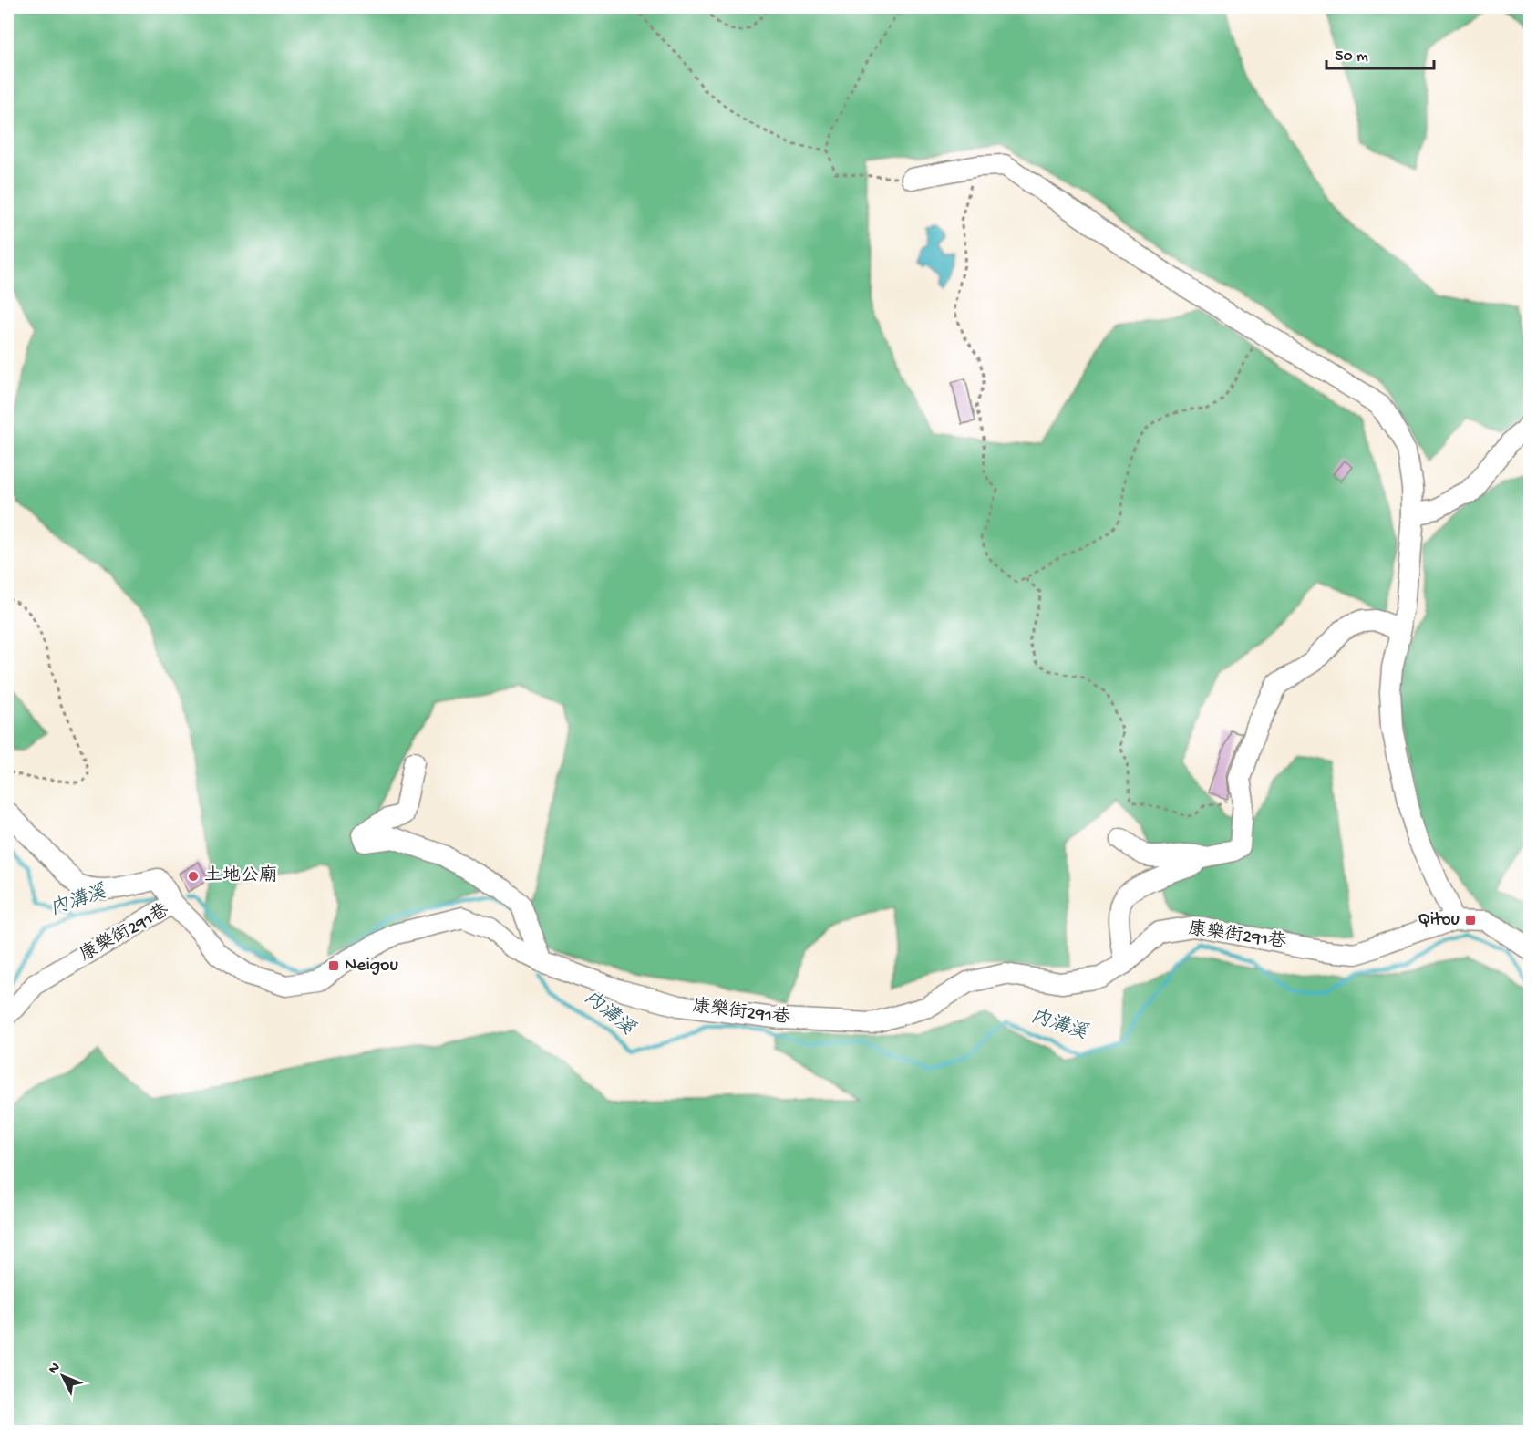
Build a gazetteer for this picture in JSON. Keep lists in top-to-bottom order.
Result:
{
  "streets": {
    "street": ["康樂街291巷"]
  },
  "water": ["內溝溪"],
  "places": {
    "other": ["土地公廟"],
    "transit": ["Qitou", "Neigou"]
  },
  "scale_bar": "50 m",
  "north": "top left"
}
